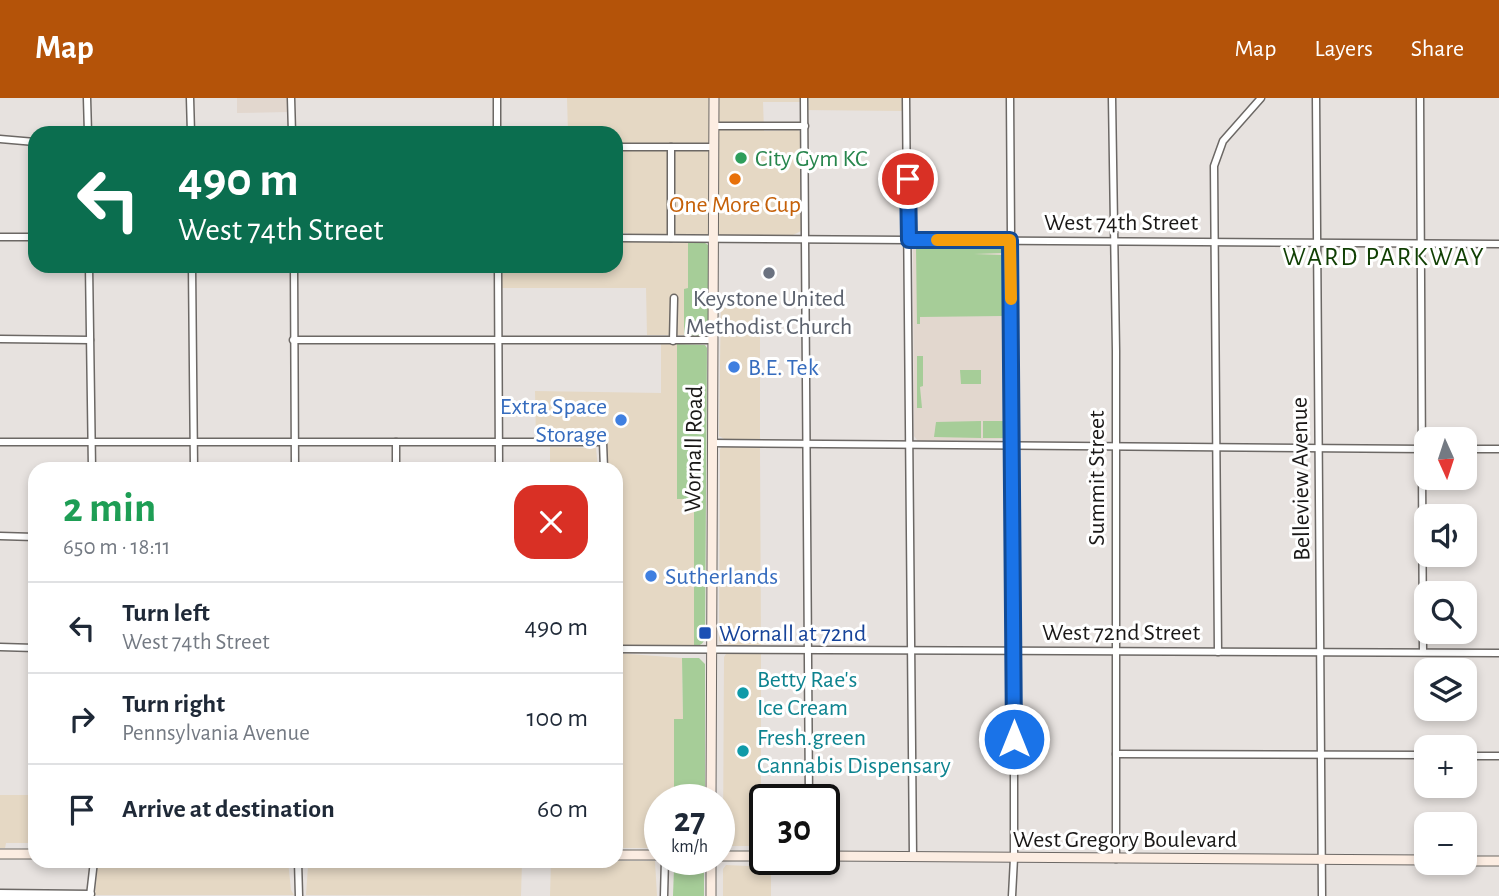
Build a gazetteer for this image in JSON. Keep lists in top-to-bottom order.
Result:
{
  "streets": {
    "main road": ["Wornall Road", "West Gregory Boulevard"],
    "street": [
      "West 74th Street",
      "Summit Street",
      "Belleview Avenue",
      "West 72nd Street"
    ]
  },
  "crossings": [
    ["West 74th Street", "Wornall Road"],
    ["West 74th Street", "Summit Street"],
    ["West 74th Street", "Belleview Avenue"],
    ["Wornall Road", "West 72nd Street"],
    ["Summit Street", "West 72nd Street"],
    ["Summit Street", "West Gregory Boulevard"],
    ["Belleview Avenue", "West 72nd Street"],
    ["Belleview Avenue", "West Gregory Boulevard"]
  ],
  "districts": ["WARD PARKWAY"],
  "places": {
    "other": [
      "City Gym KC",
      "One More Cup",
      "Keystone United Methodist Church",
      "B.E. Tek",
      "Extra Space Storage",
      "Sutherlands",
      "Betty Rae's Ice Cream",
      "Fresh.green Cannabis Dispensary"
    ],
    "transit": ["Wornall at 72nd"]
  },
  "north": "bottom",
  "page": {
    "header": "Map",
    "nav": ["Map", "Layers", "Share"],
    "turn": ["490 m", "West 74th Street"],
    "map_buttons": ["+", "−"],
    "heading": ["2 min", "650 m · 18:11"],
    "list": [
      {
        "name": "Turn left",
        "note": "West 74th Street",
        "value": "490 m"
      },
      {
        "name": "Turn right",
        "note": "Pennsylvania Avenue",
        "value": "100 m"
      },
      {
        "name": "Arrive at destination",
        "value": "60 m"
      }
    ],
    "speed": "27 km/h",
    "limit": "30"
  }
}
